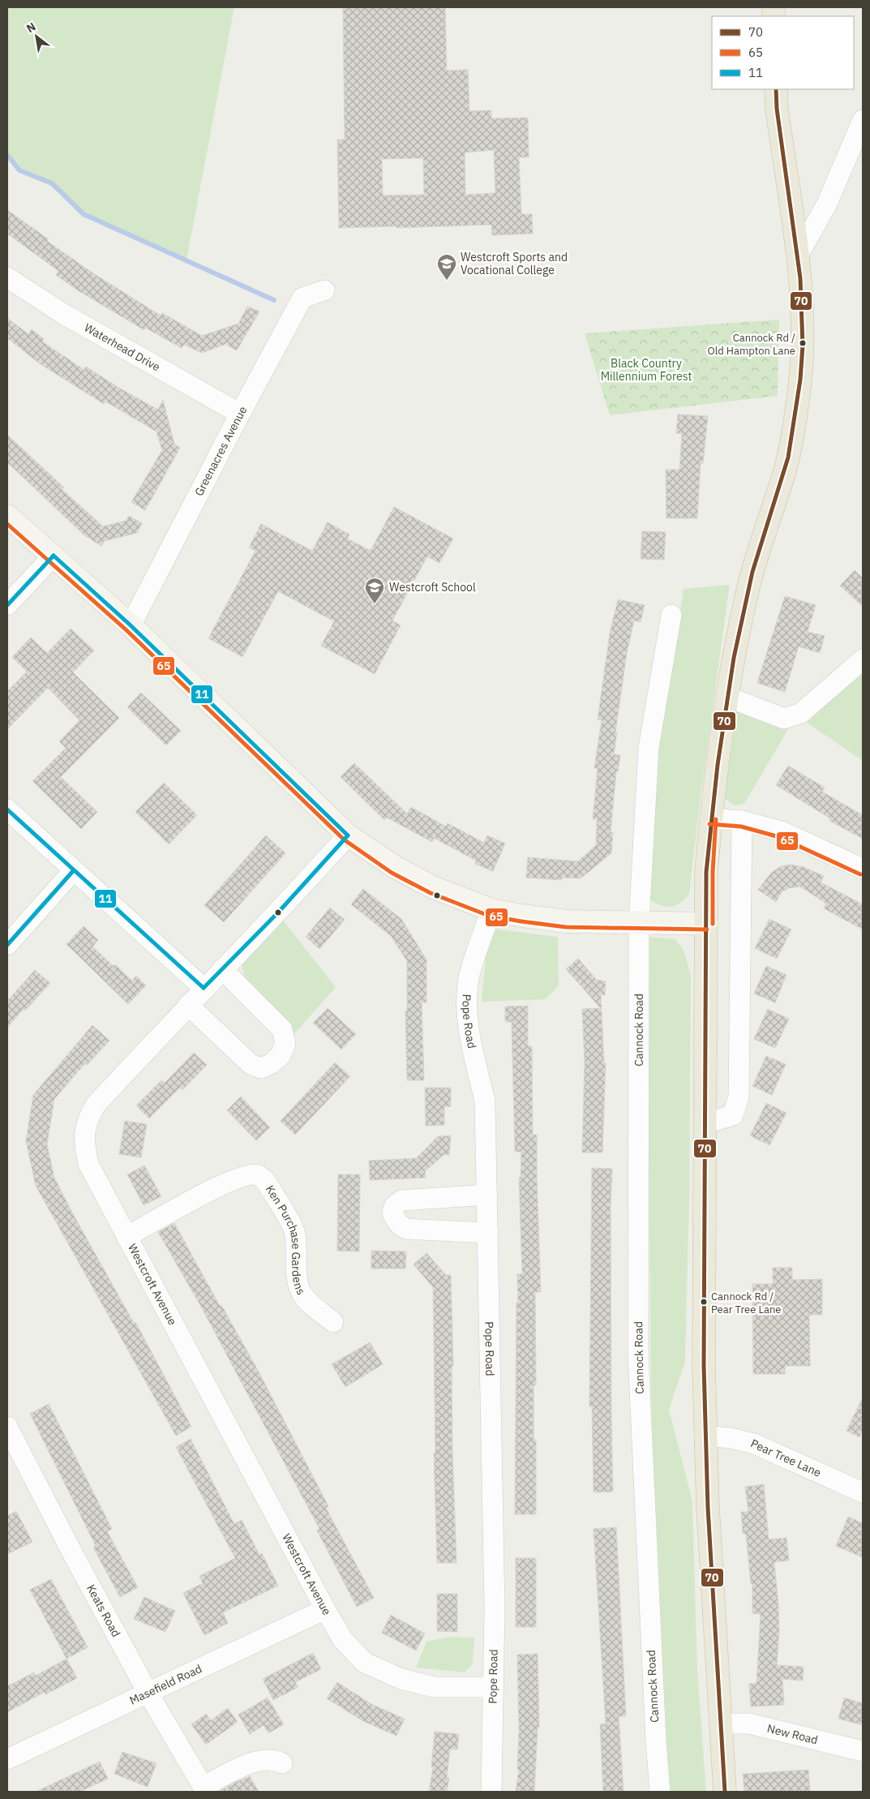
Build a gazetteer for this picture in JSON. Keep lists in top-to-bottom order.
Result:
{
  "streets": {
    "street": [
      "Waterhead Drive",
      "Greenacres Avenue",
      "Pope Road",
      "Cannock Road",
      "Ken Purchase Gardens",
      "Westcroft Avenue",
      "Pear Tree Lane",
      "Keats Road",
      "Masefield Road",
      "New Road"
    ]
  },
  "crossings": [
    ["Waterhead Drive", "Greenacres Avenue"],
    ["Pope Road", "Westcroft Avenue"],
    ["Ken Purchase Gardens", "Westcroft Avenue"],
    ["Westcroft Avenue", "Masefield Road"],
    ["Keats Road", "Masefield Road"]
  ],
  "parks": ["Black Country Millennium Forest"],
  "places": {
    "school or university": ["Westcroft Sports and Vocational College", "Westcroft School"],
    "other": ["Cannock Rd / Old Hampton Lane", "Cannock Rd / Pear Tree Lane"]
  },
  "lines": ["transit line 70", "transit line 65", "transit line 11"],
  "legend": ["70", "65", "11"],
  "north": "top left"
}
